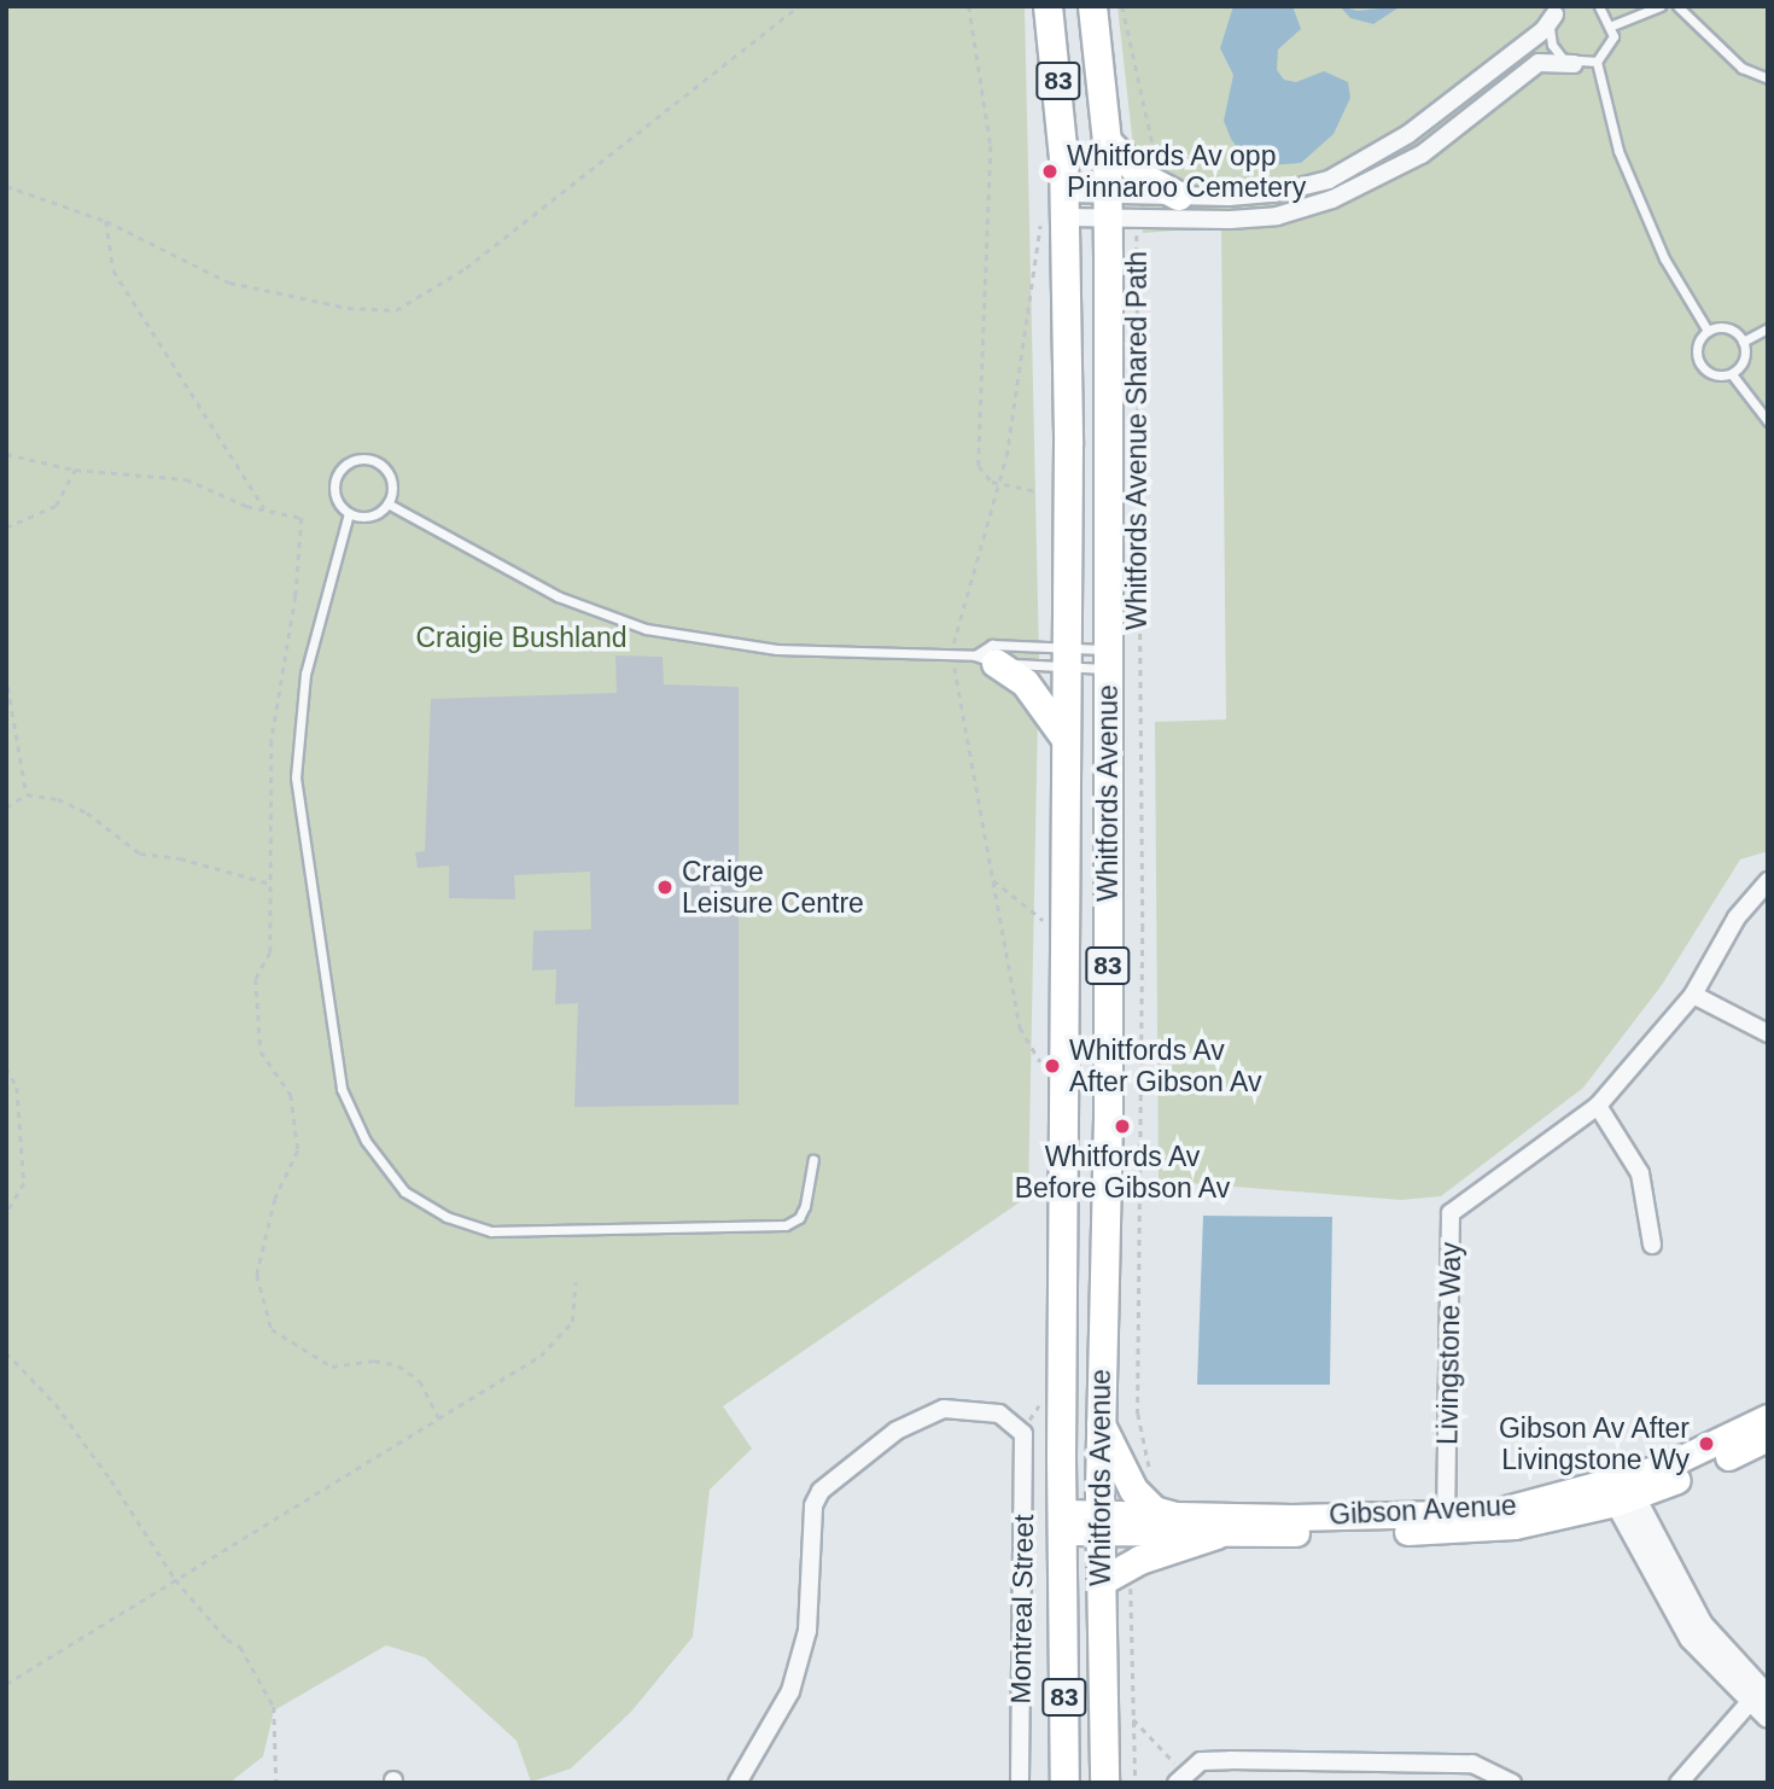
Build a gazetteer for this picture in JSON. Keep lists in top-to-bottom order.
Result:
{
  "streets": {
    "main road": ["83", "Whitfords Avenue", "Gibson Avenue"],
    "street": ["Livingstone Way", "Montreal Street"],
    "path": ["Whitfords Avenue Shared Path"]
  },
  "crossings": [
    ["Whitfords Avenue", "Gibson Avenue"],
    ["Livingstone Way", "Gibson Avenue"]
  ],
  "parks": ["Craigie Bushland"],
  "places": [
    "Whitfords Av opp Pinnaroo Cemetery",
    "Craige Leisure Centre",
    "Whitfords Av After Gibson Av",
    "Whitfords Av Before Gibson Av",
    "Gibson Av After Livingstone Wy"
  ]
}
